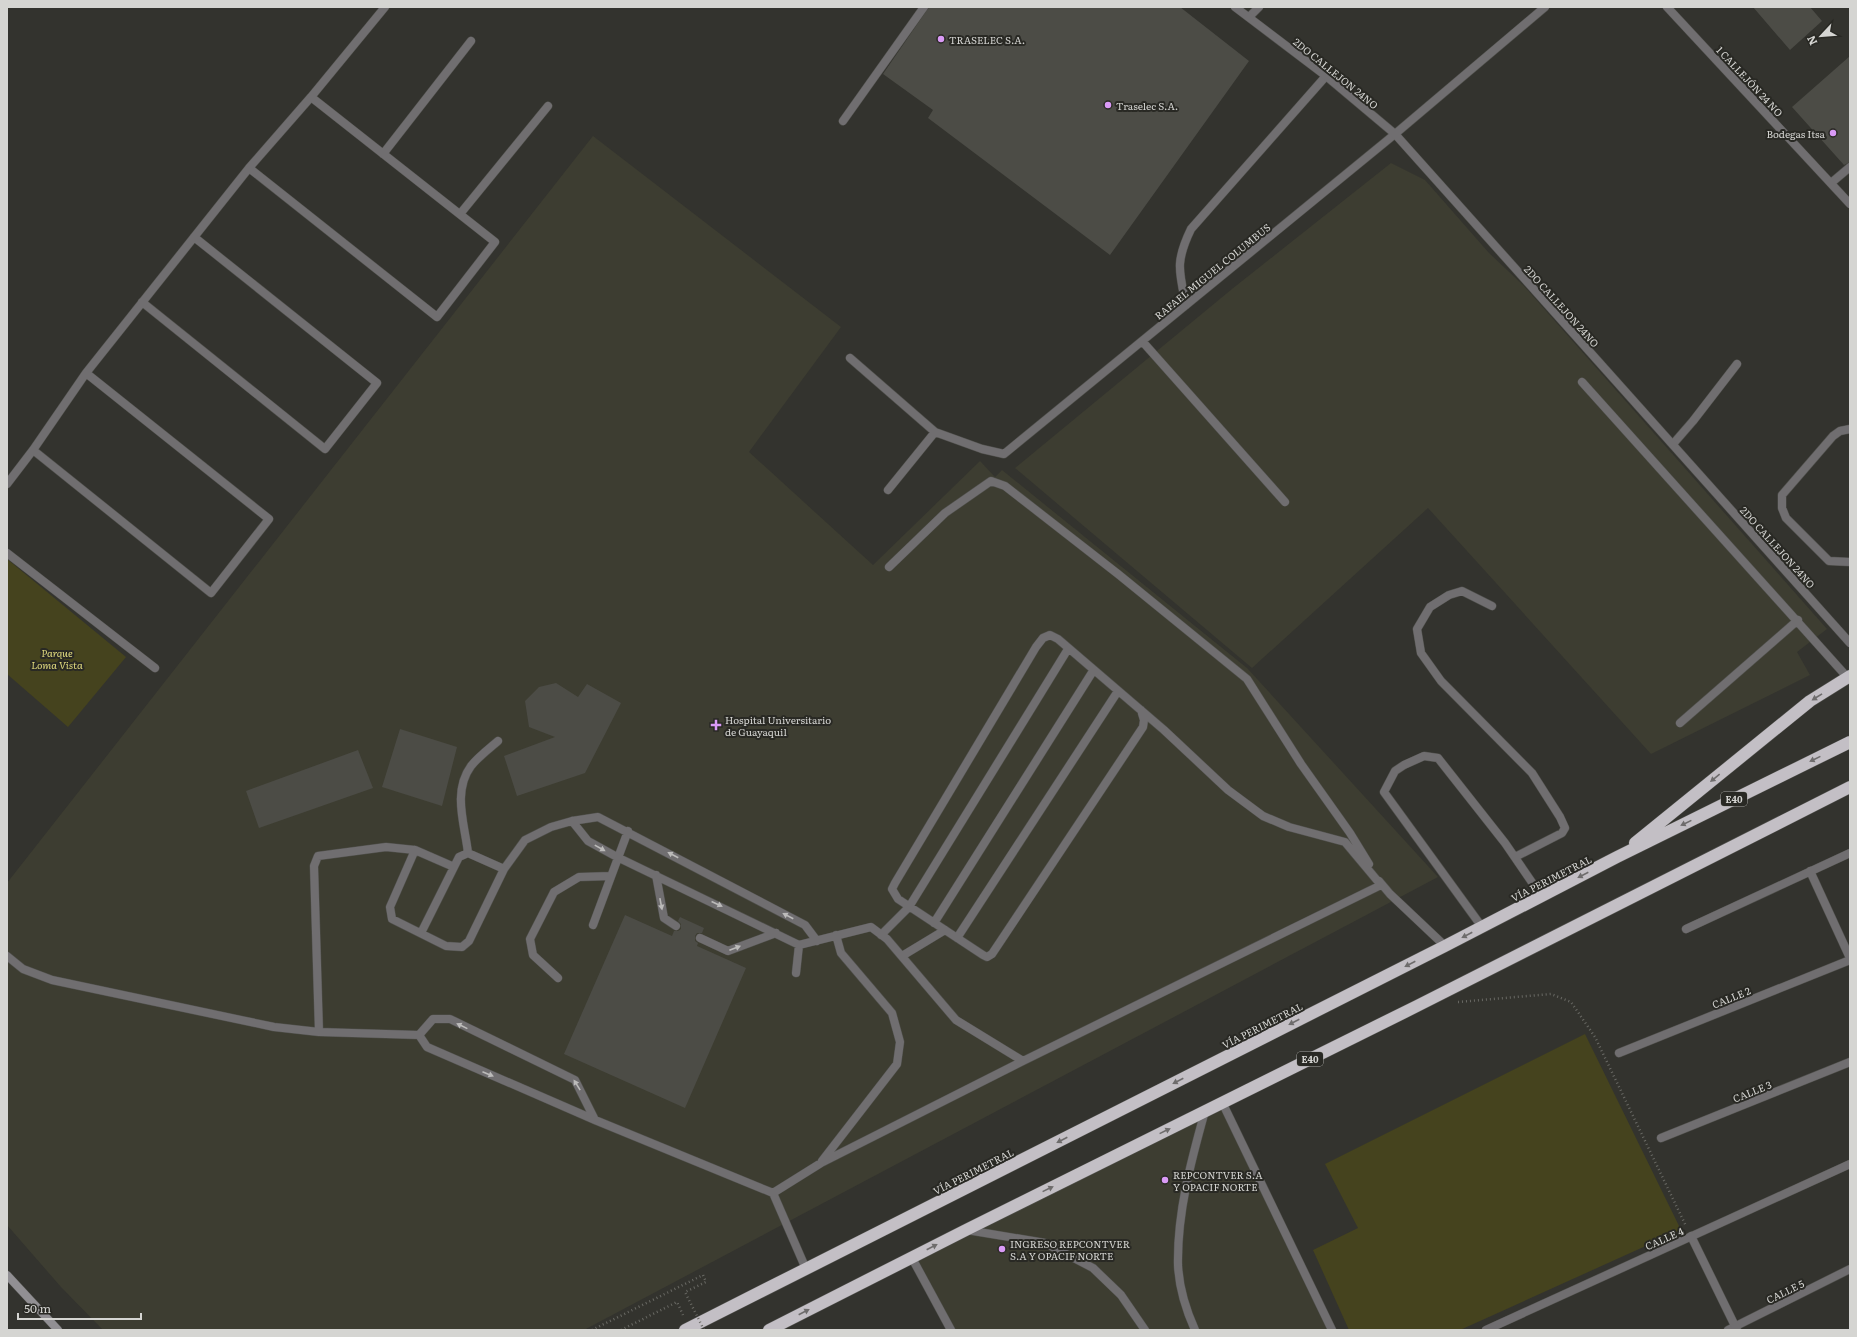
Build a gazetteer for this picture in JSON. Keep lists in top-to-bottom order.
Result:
{
  "streets": {
    "highway": ["E40", "VÍA PERIMETRAL"],
    "street": [
      "2DO CALLEJON 24NO",
      "1 CALLEJÓN 24 NO",
      "RAFAEL MIGUEL COLUMBUS",
      "CALLE 2",
      "CALLE 3",
      "CALLE 4",
      "CALLE 5"
    ]
  },
  "crossings": [
    ["2DO CALLEJON 24NO", "RAFAEL MIGUEL COLUMBUS"]
  ],
  "parks": ["Parque Loma Vista"],
  "places": {
    "other": [
      "TRASELEC S.A.",
      "Traselec S.A.",
      "Bodegas Itsa",
      "REPCONTVER S.A Y OPACIF NORTE",
      "INGRESO REPCONTVER S.A Y OPACIF NORTE"
    ],
    "health": ["Hospital Universitario de Guayaquil"]
  },
  "scale_bar": "50 m",
  "north": "bottom left"
}
